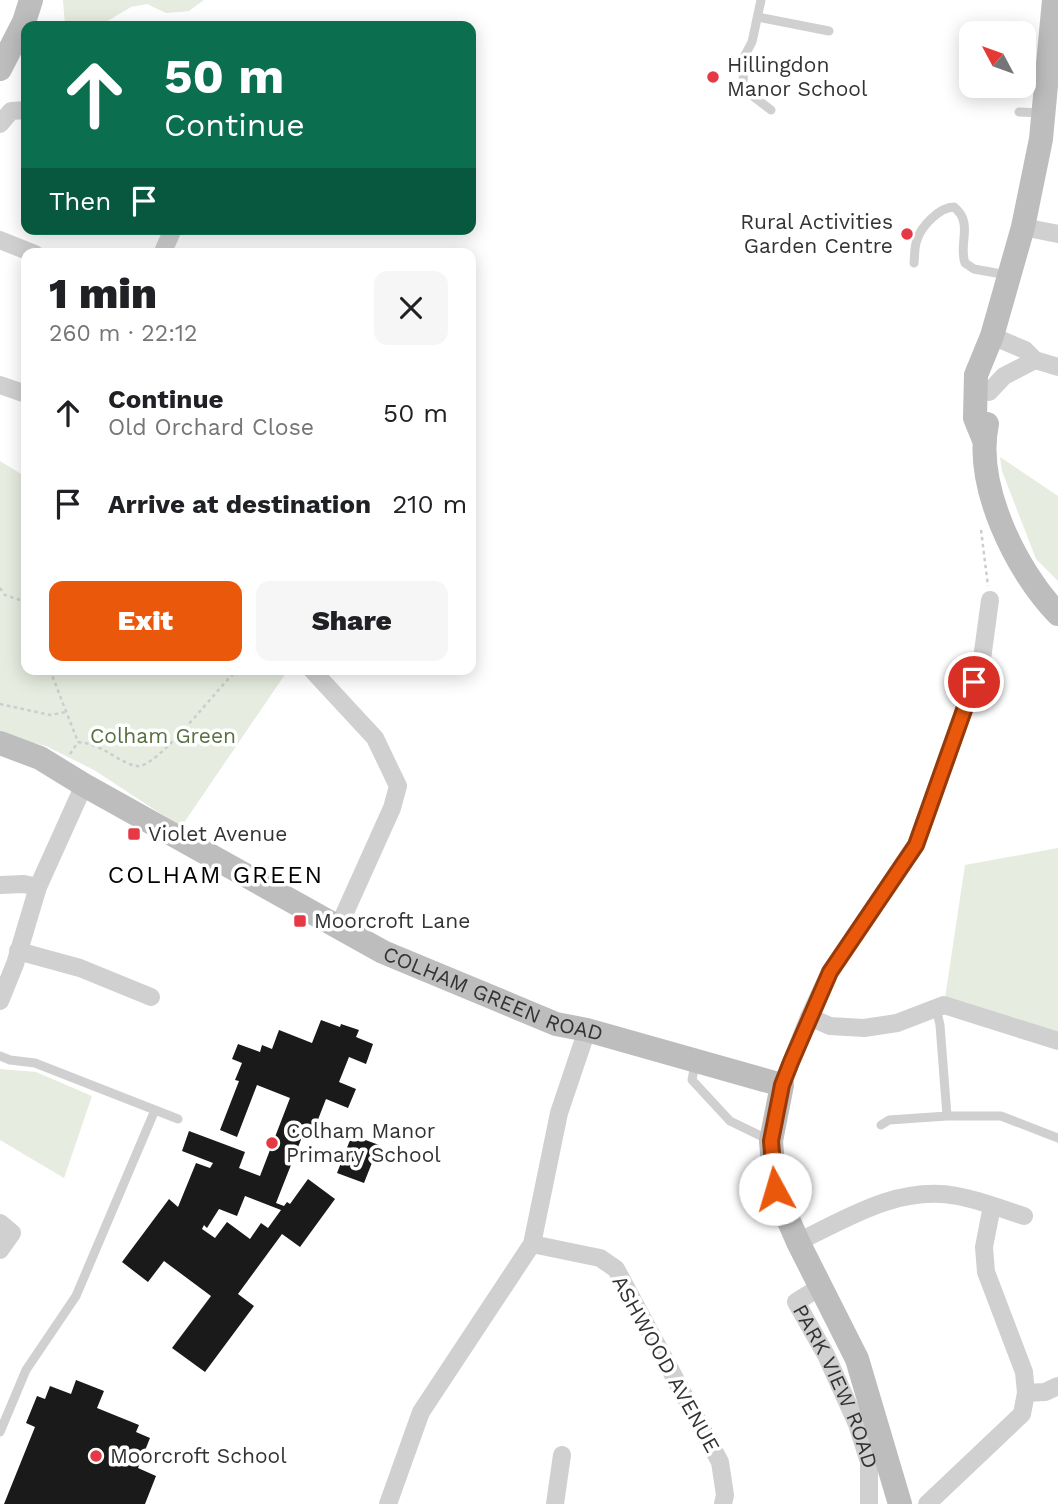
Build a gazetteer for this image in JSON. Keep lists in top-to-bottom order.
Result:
{
  "streets": {
    "street": ["COLHAM GREEN ROAD", "ASHWOOD AVENUE", "PARK VIEW ROAD"]
  },
  "crossings": [
    ["COLHAM GREEN ROAD", "PARK VIEW ROAD"]
  ],
  "districts": ["COLHAM GREEN"],
  "parks": ["Colham Green"],
  "places": {
    "other": [
      "Hillingdon Manor School",
      "Rural Activities Garden Centre",
      "Colham Manor Primary School",
      "Moorcroft School"
    ],
    "transit": ["Violet Avenue", "Moorcroft Lane"]
  },
  "north": "top left",
  "page": {
    "turn": ["50 m", "Continue"],
    "then": "Then",
    "heading": ["1 min", "260 m · 22:12"],
    "list": [
      {
        "name": "Continue",
        "note": "Old Orchard Close",
        "value": "50 m"
      },
      {
        "name": "Arrive at destination",
        "value": "210 m"
      }
    ],
    "buttons": ["Exit", "Share"]
  }
}
